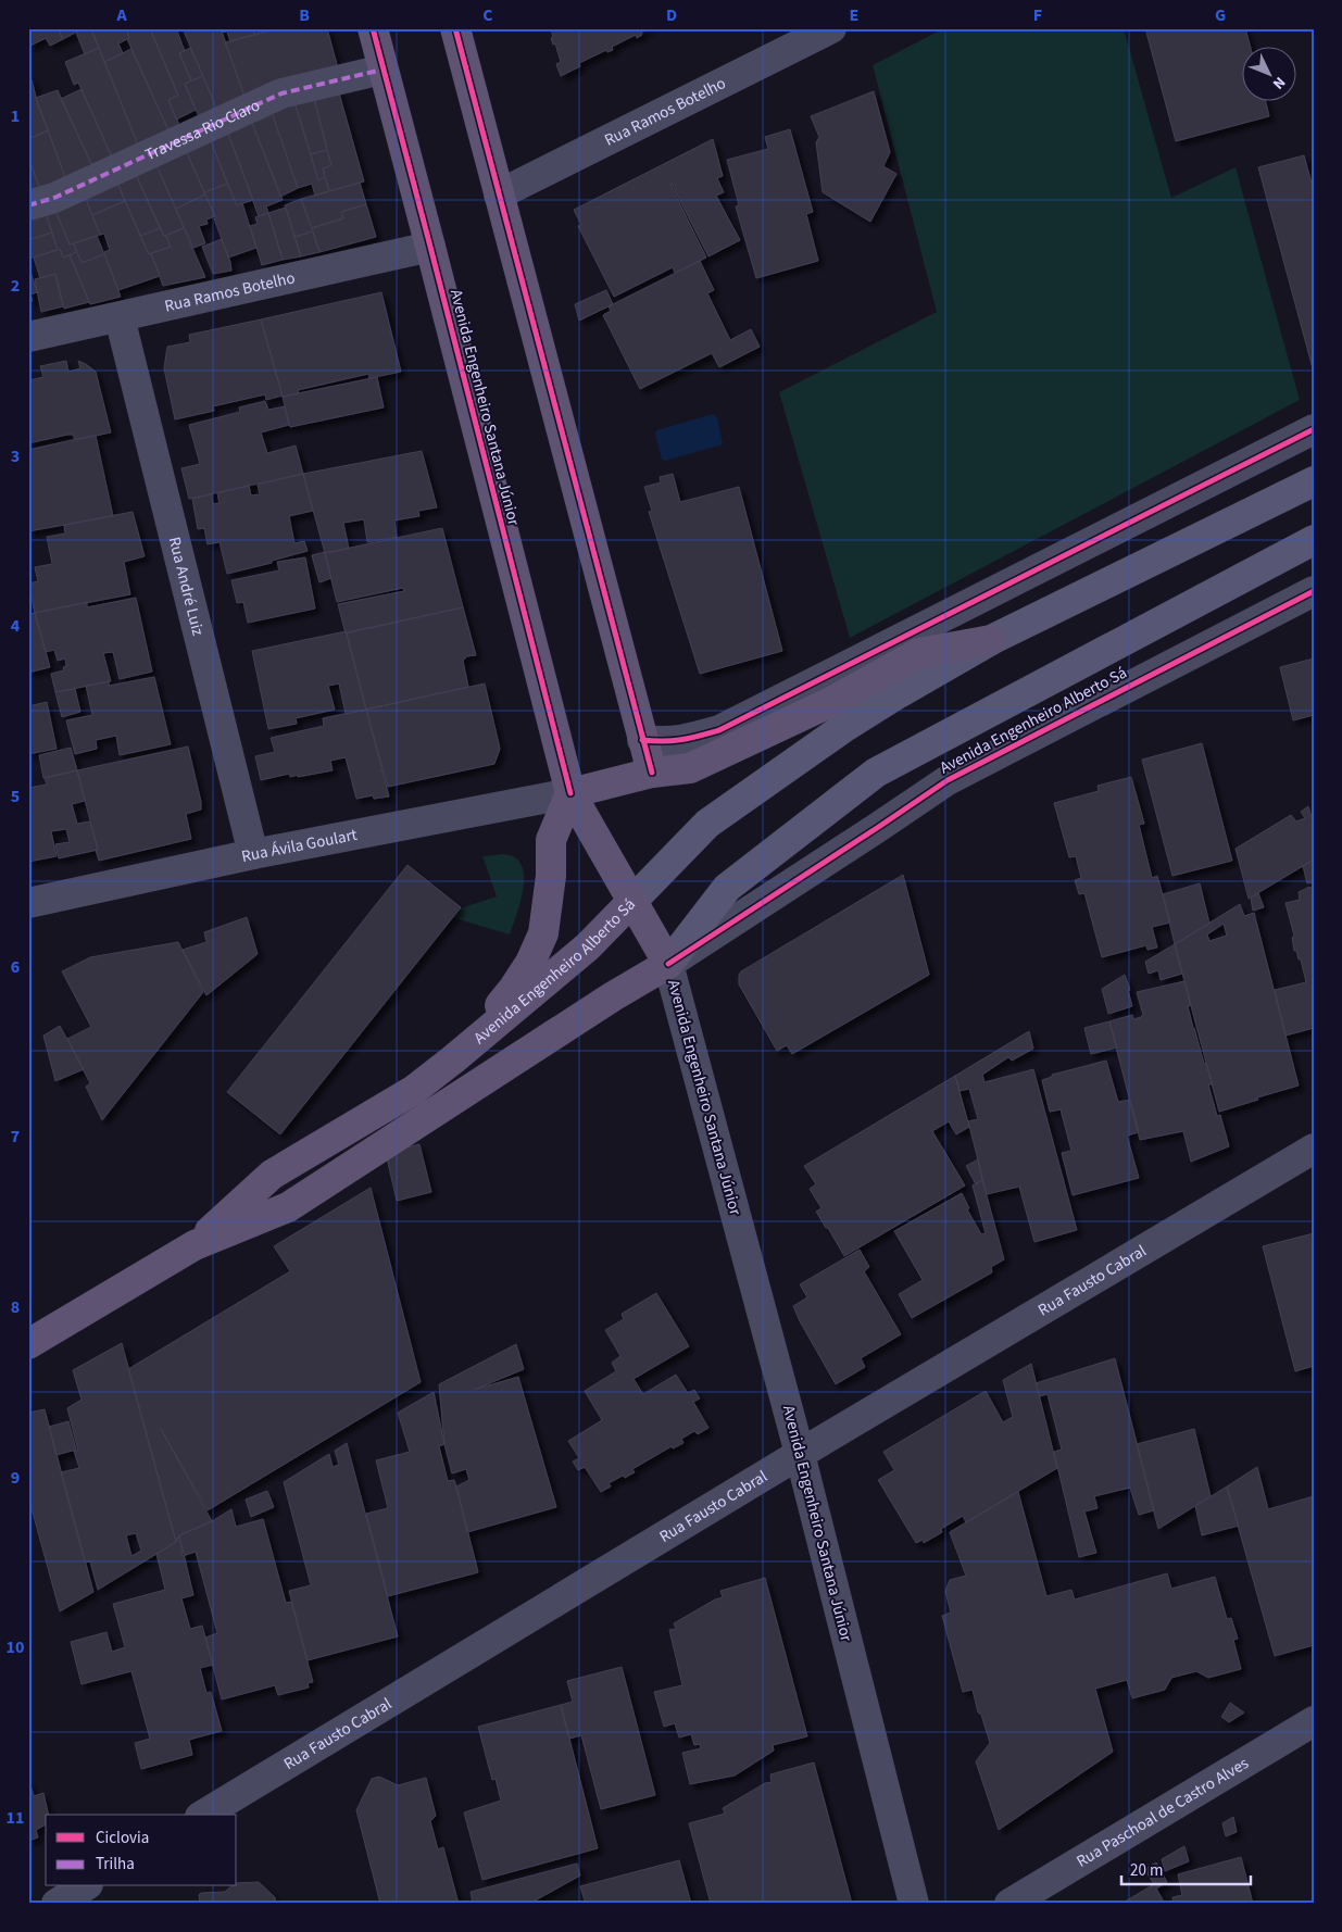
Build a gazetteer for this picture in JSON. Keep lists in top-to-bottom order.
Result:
{
  "streets": {
    "main road": ["Avenida Engenheiro Santana Júnior", "Avenida Engenheiro Alberto Sá"],
    "street": [
      "Rua Ramos Botelho",
      "Travessa Rio Claro",
      "Rua André Luiz",
      "Rua Ávila Goulart",
      "Rua Fausto Cabral",
      "Rua Paschoal de Castro Alves"
    ]
  },
  "crossings": [
    ["Rua Ramos Botelho", "Avenida Engenheiro Santana Júnior"],
    ["Rua Ramos Botelho", "Rua André Luiz"],
    ["Travessa Rio Claro", "Avenida Engenheiro Santana Júnior"],
    ["Avenida Engenheiro Santana Júnior", "Avenida Engenheiro Alberto Sá"],
    ["Avenida Engenheiro Santana Júnior", "Rua Ávila Goulart"],
    ["Avenida Engenheiro Santana Júnior", "Rua Fausto Cabral"],
    ["Rua André Luiz", "Rua Ávila Goulart"]
  ],
  "legend": ["Ciclovia", "Trilha"],
  "scale_bar": "20 m",
  "north": "bottom right",
  "grid": {
    "columns": [
      "A",
      "B",
      "C",
      "D",
      "E",
      "F",
      "G"
    ],
    "rows": [
      "1",
      "2",
      "3",
      "4",
      "5",
      "6",
      "7",
      "8",
      "9",
      "10",
      "11"
    ]
  }
}
